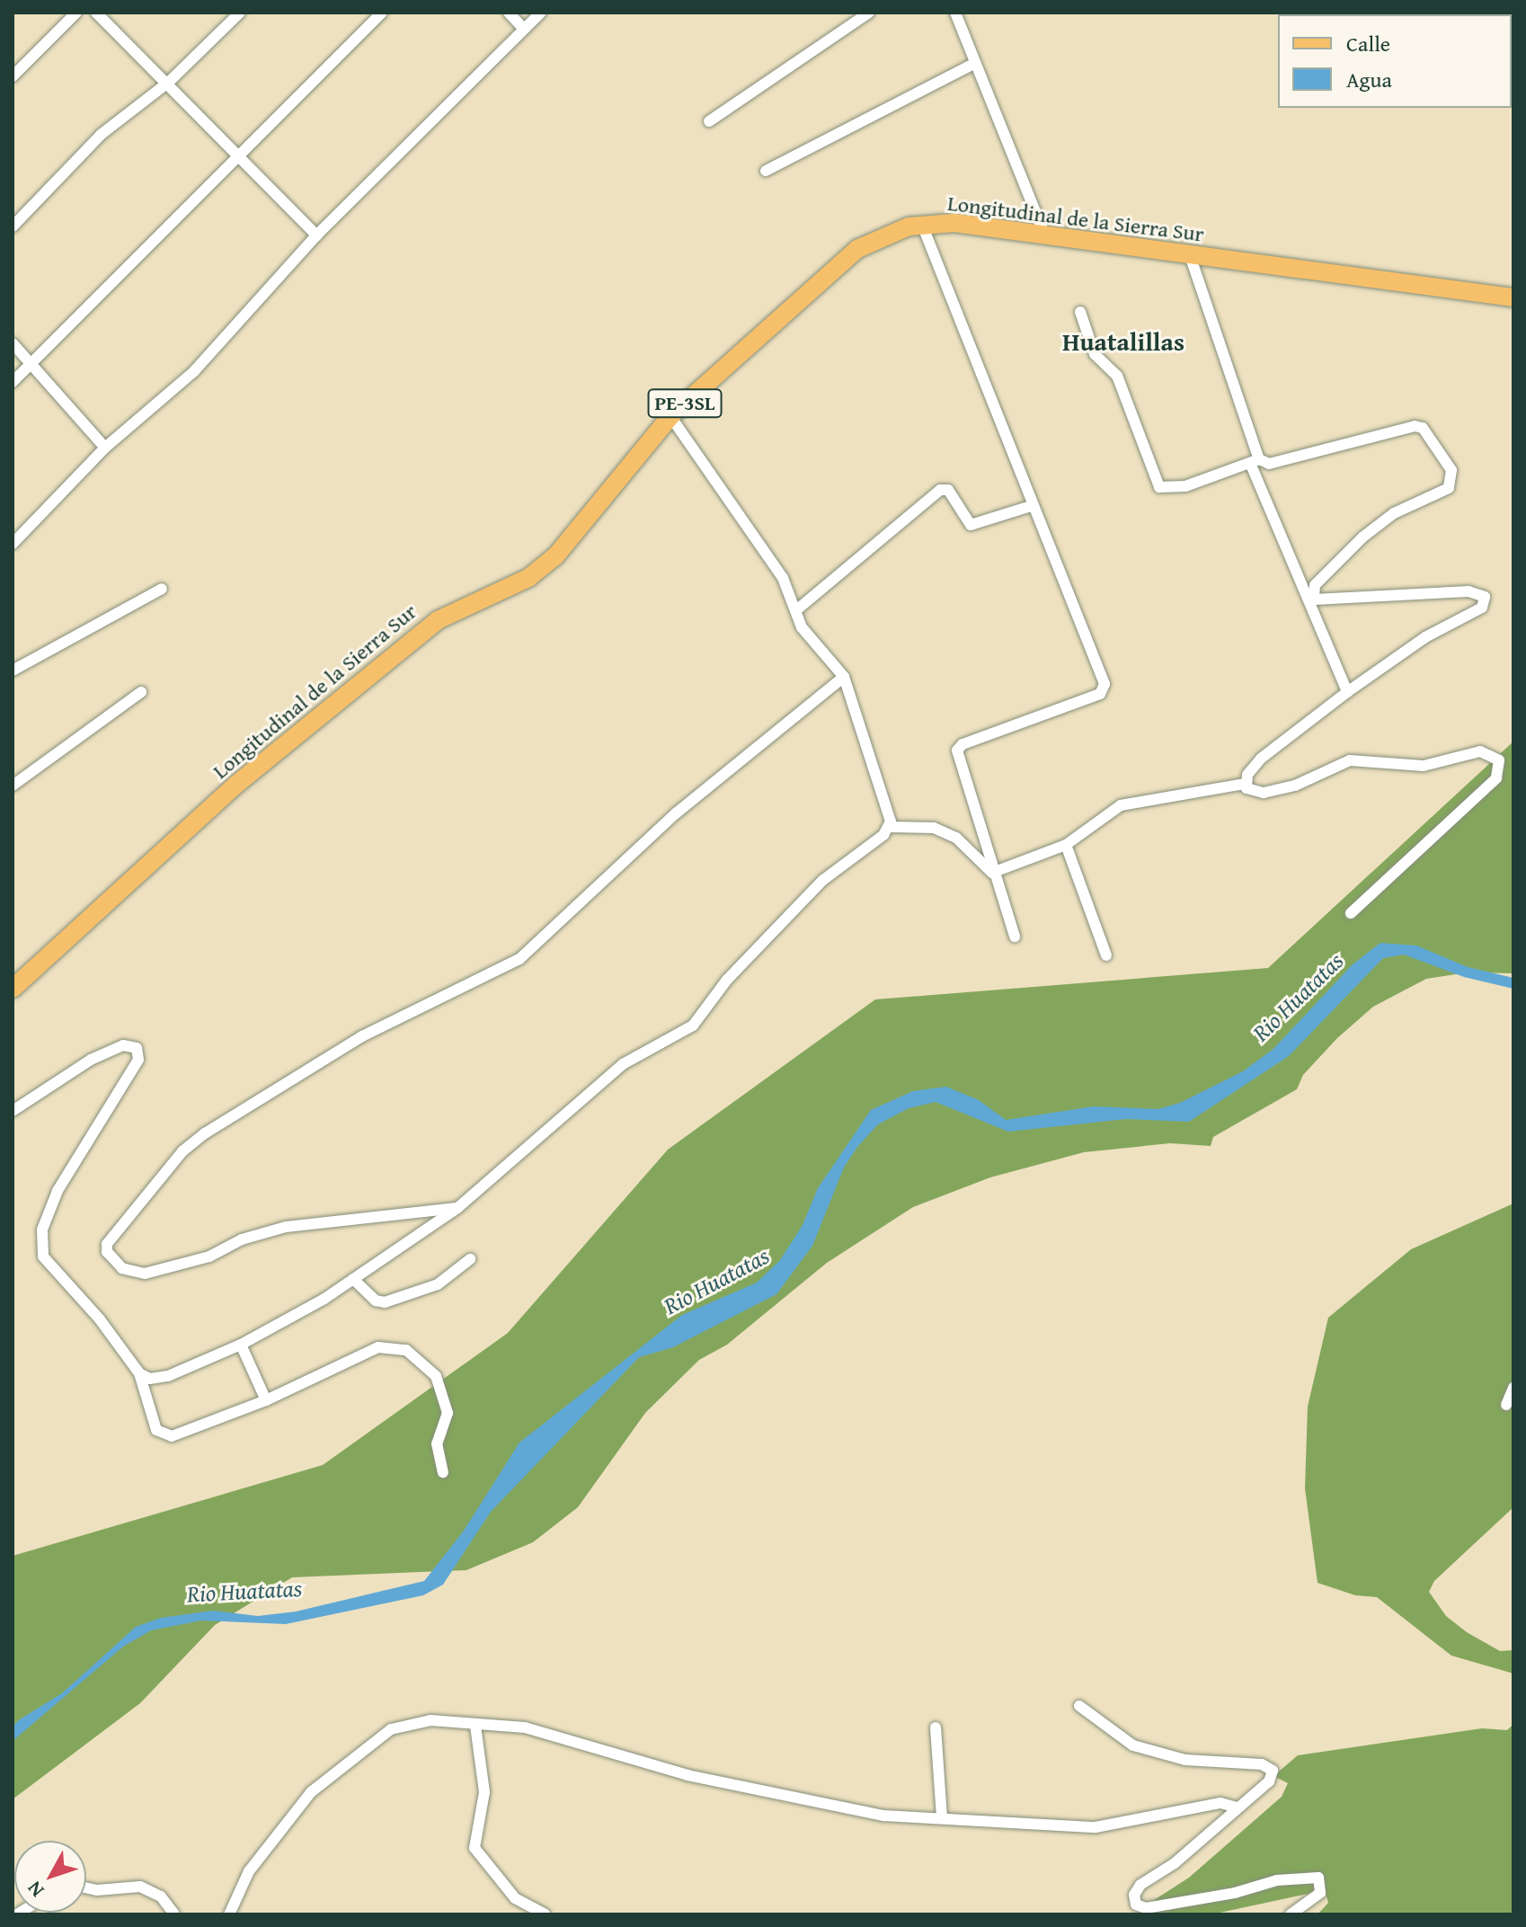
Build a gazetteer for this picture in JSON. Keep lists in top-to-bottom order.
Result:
{
  "streets": {
    "main road": ["Longitudinal de la Sierra Sur", "PE-3SL"]
  },
  "districts": ["Huatalillas"],
  "water": ["Rio Huatatas"],
  "legend": ["Calle", "Agua"],
  "north": "bottom left"
}
